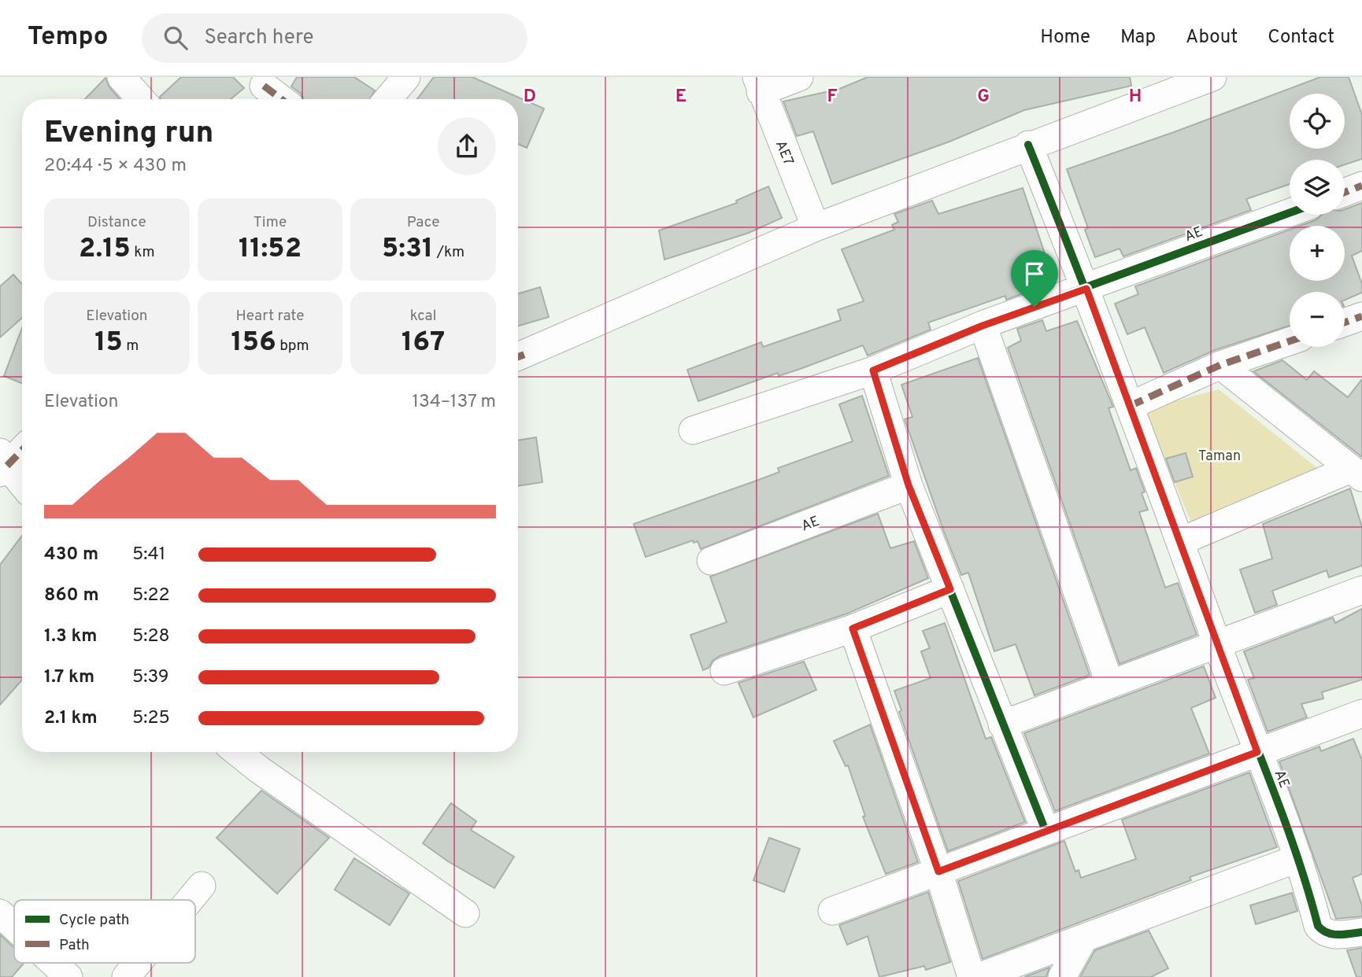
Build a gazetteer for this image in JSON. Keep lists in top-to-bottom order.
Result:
{
  "streets": {
    "street": ["AE7", "AE"]
  },
  "parks": ["Taman"],
  "legend": ["Cycle path", "Path"],
  "page": {
    "header": "Tempo",
    "search": "Search here",
    "nav": [
      "Home",
      "Map",
      "About",
      "Contact"
    ],
    "map_buttons": ["+", "−"],
    "heading": ["Evening run", "20:44 · 5 × 430 m"],
    "stats": [
      ["Distance", "2.15 km"],
      ["Time", "11:52"],
      ["Pace", "5:31 /km"],
      ["Elevation", "15 m"],
      ["Heart rate", "156 bpm"],
      ["kcal", "167"]
    ],
    "chart": ["Elevation", "134–137 m"],
    "list": [
      {
        "name": "430 m",
        "note": "5:41"
      },
      {
        "name": "860 m",
        "note": "5:22"
      },
      {
        "name": "1.3 km",
        "note": "5:28"
      },
      {
        "name": "1.7 km",
        "note": "5:39"
      },
      {
        "name": "2.1 km",
        "note": "5:25"
      }
    ]
  },
  "grid": {
    "columns": [
      "D",
      "E",
      "F",
      "G",
      "H"
    ]
  }
}
